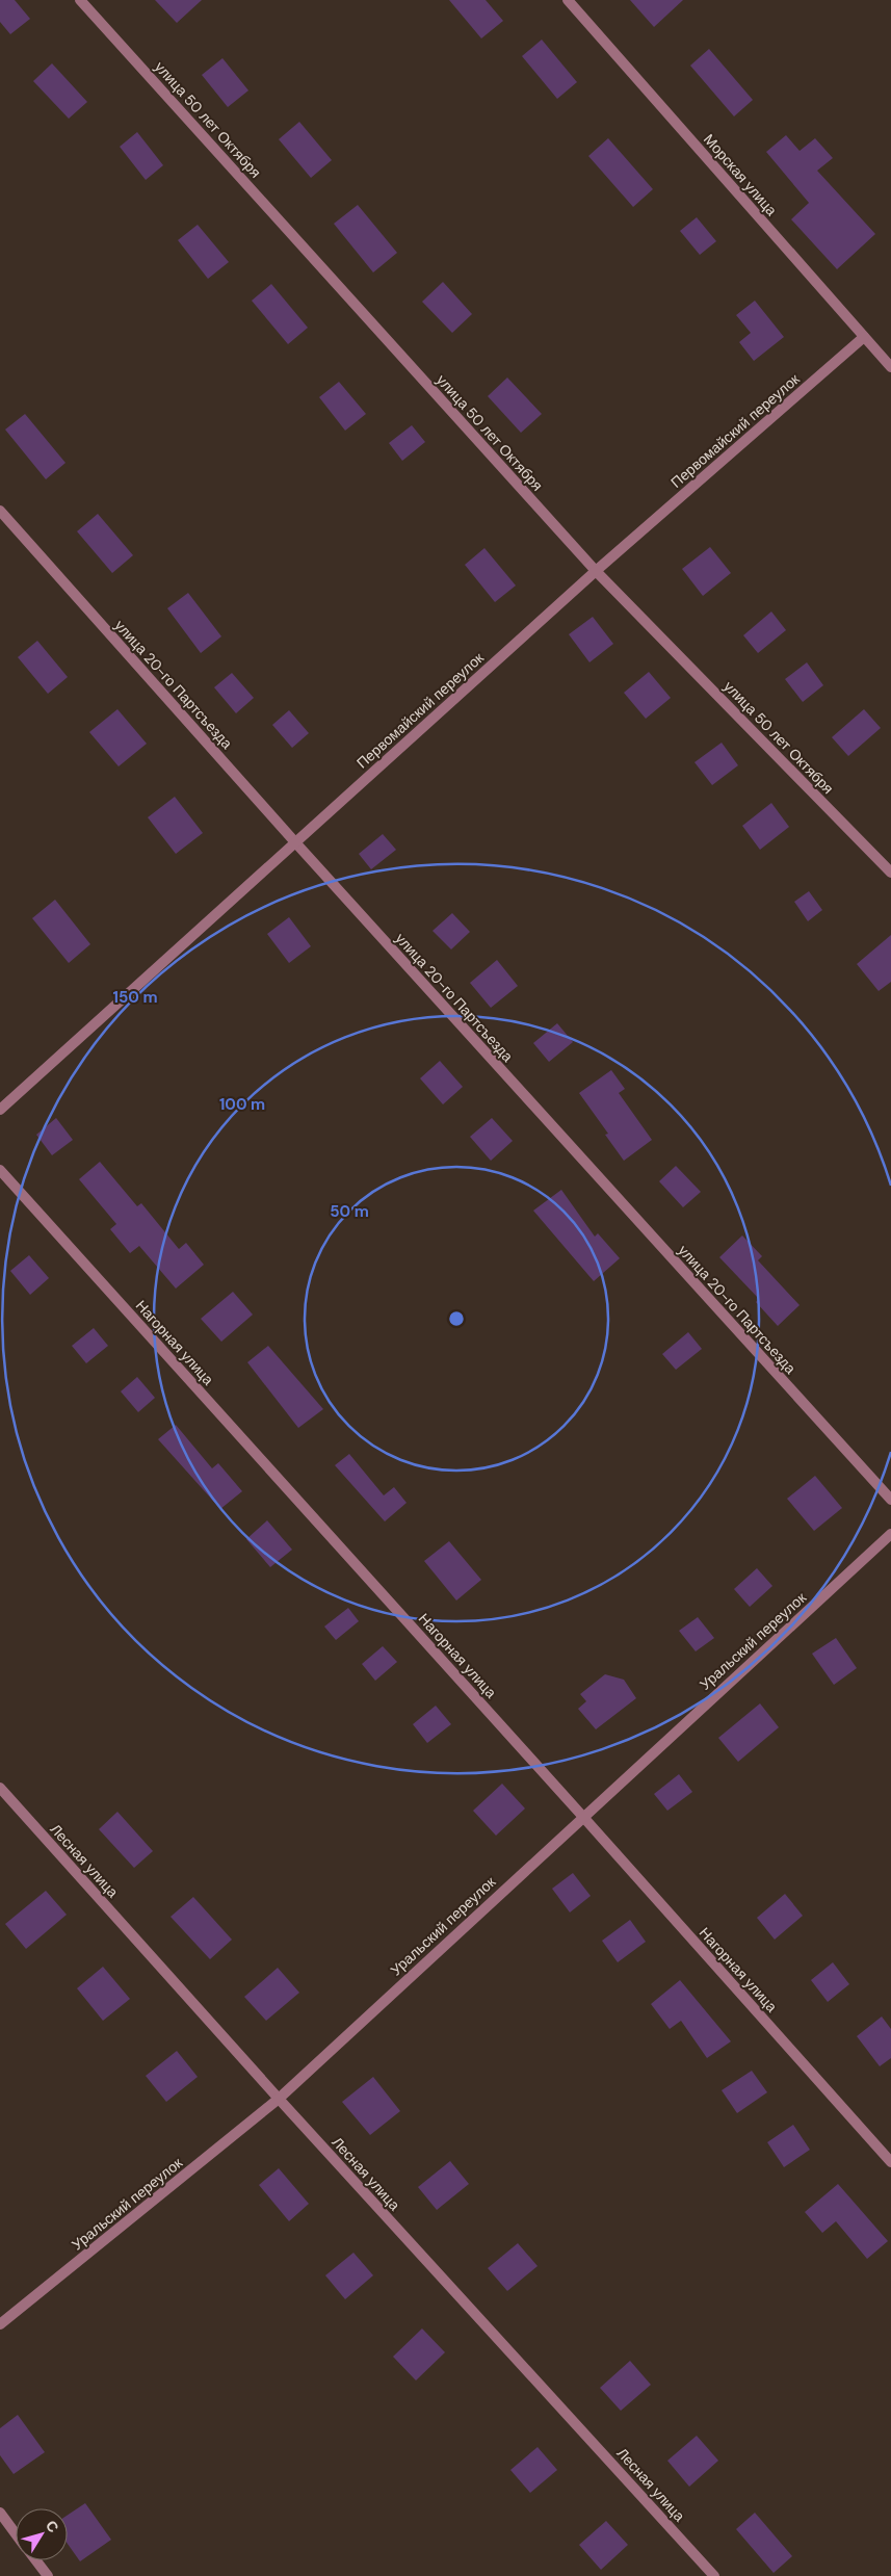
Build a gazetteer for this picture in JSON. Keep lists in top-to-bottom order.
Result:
{
  "streets": {
    "street": [
      "улица 50 лет Октября",
      "Морская улица",
      "Первомайский переулок",
      "улица 20-го Партсъезда",
      "Нагорная улица",
      "Уральский переулок",
      "Лесная улица"
    ]
  },
  "crossings": [
    ["улица 50 лет Октября", "Первомайский переулок"],
    ["Морская улица", "Первомайский переулок"],
    ["Первомайский переулок", "улица 20-го Партсъезда"],
    ["Нагорная улица", "Уральский переулок"],
    ["Уральский переулок", "Лесная улица"]
  ],
  "north": "top right",
  "rings": ["150 m", "100 m", "50 m"]
}
